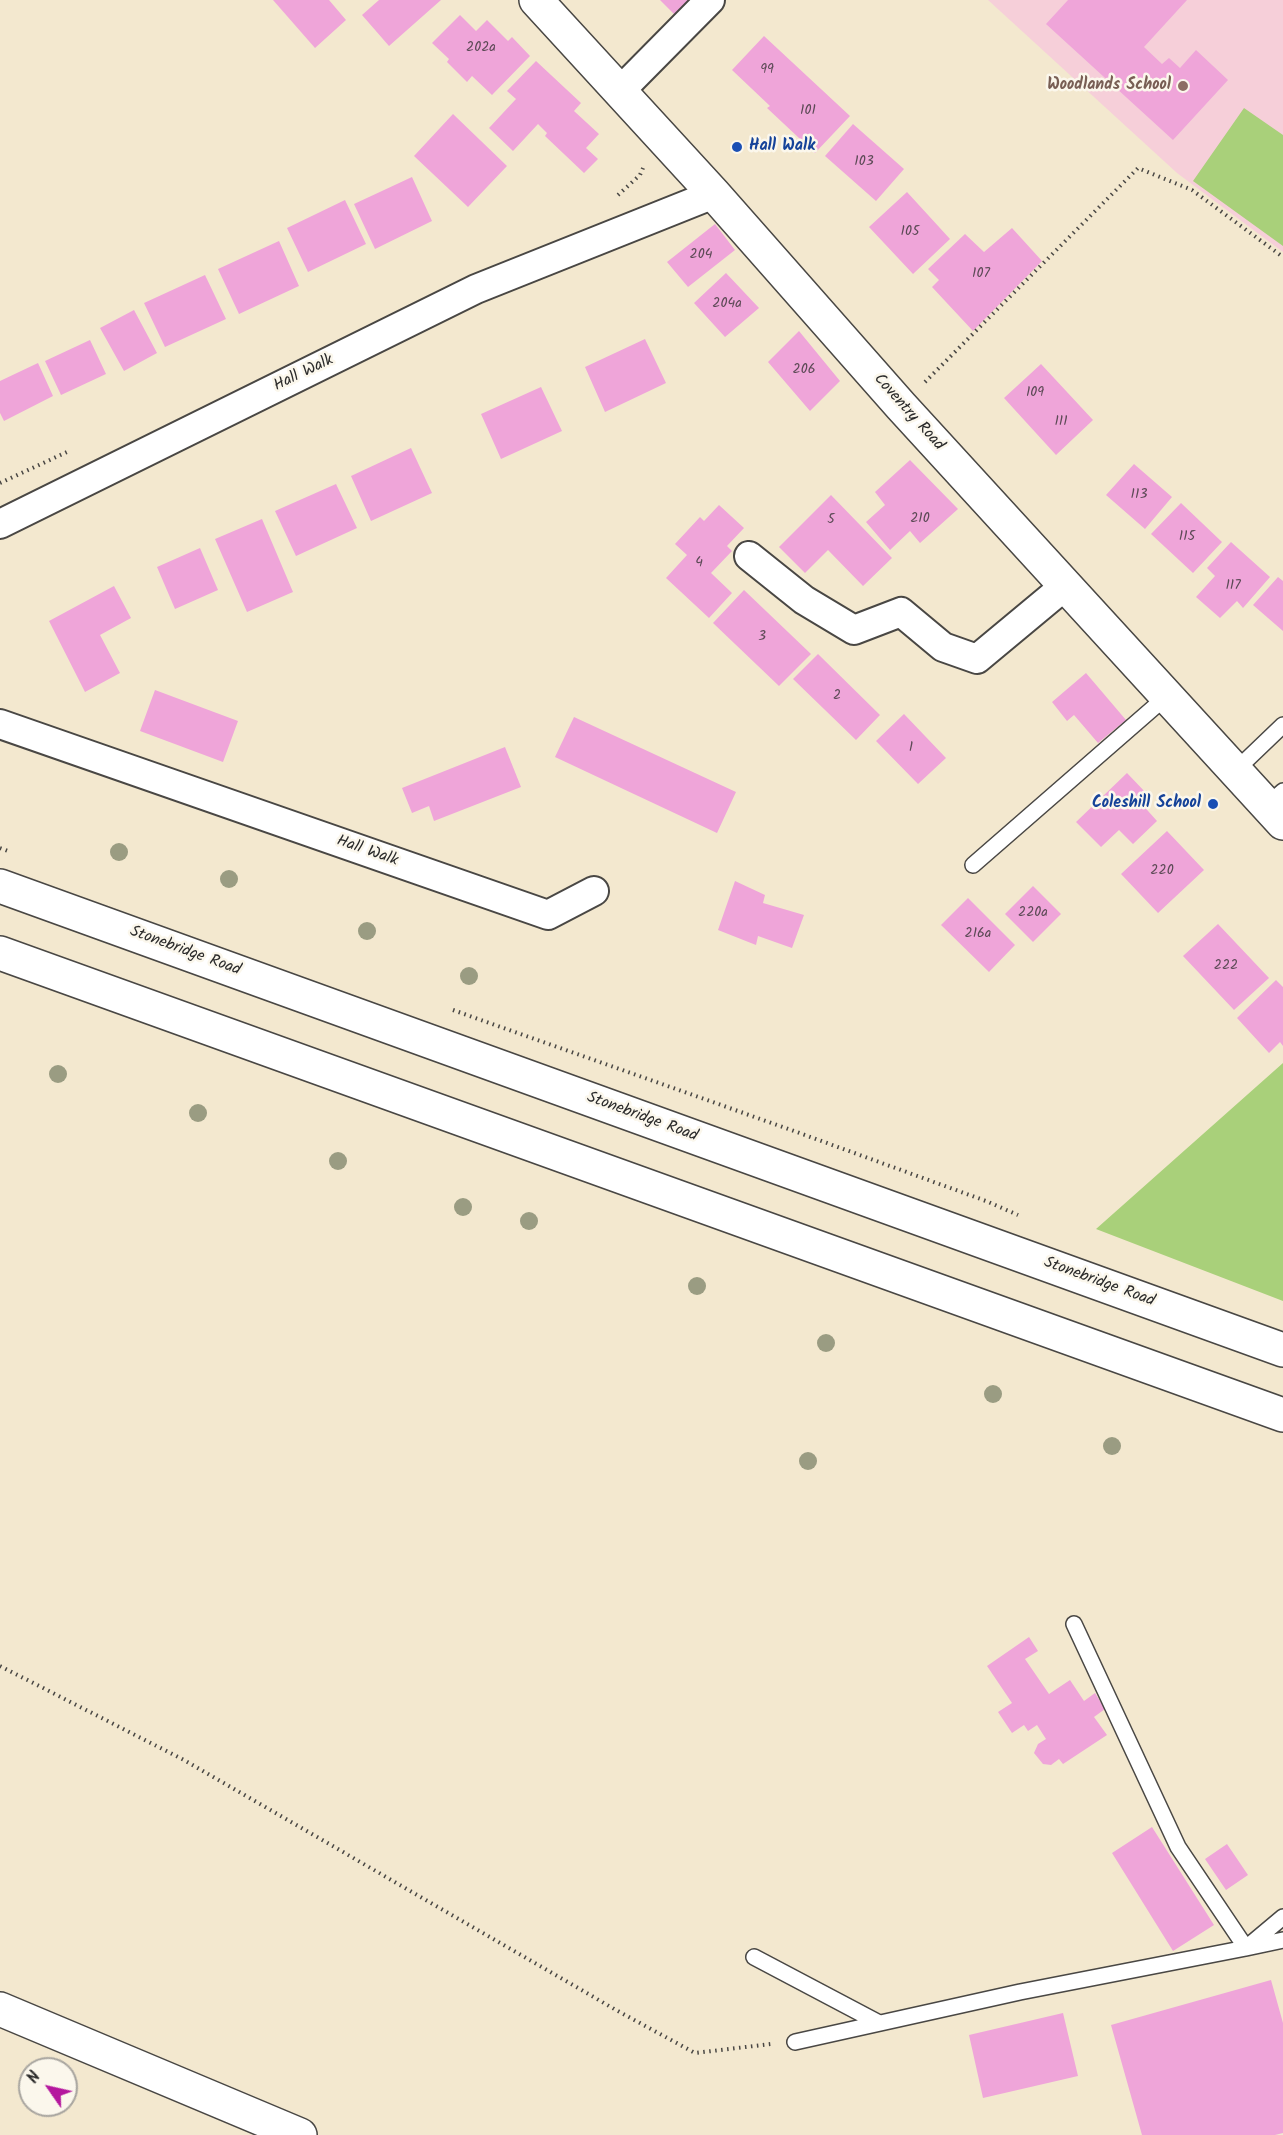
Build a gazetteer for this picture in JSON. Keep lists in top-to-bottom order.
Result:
{
  "streets": {
    "main road": ["Coventry Road", "Stonebridge Road"],
    "street": ["Hall Walk"]
  },
  "crossings": [
    ["Hall Walk", "Coventry Road"]
  ],
  "places": ["Woodlands School", "Hall Walk", "Coleshill School"],
  "house_numbers": [
    "202a",
    "99",
    "101",
    "103",
    "105",
    "204",
    "107",
    "204a",
    "206",
    "109",
    "111",
    "113",
    "210",
    "5",
    "115",
    "4",
    "117",
    "3",
    "2",
    "1",
    "220",
    "220a",
    "216a",
    "222"
  ],
  "north": "top left"
}
